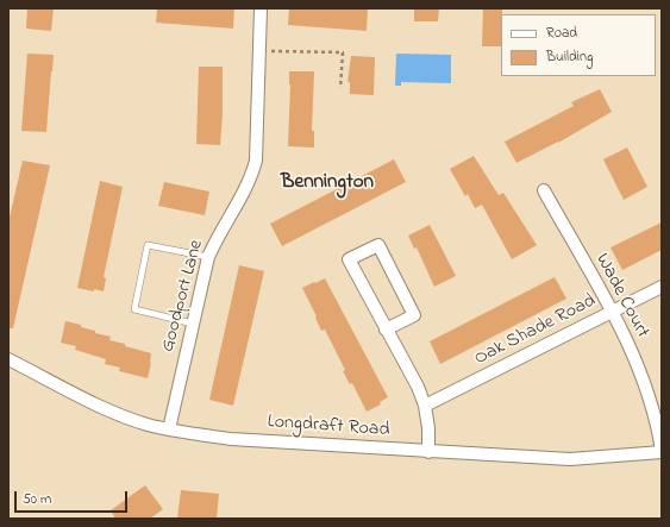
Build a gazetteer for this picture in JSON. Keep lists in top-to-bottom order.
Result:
{
  "streets": {
    "street": [
      "Goodport Lane",
      "Wade Court",
      "Oak Shade Road",
      "Longdraft Road"
    ]
  },
  "crossings": [
    ["Goodport Lane", "Longdraft Road"],
    ["Wade Court", "Oak Shade Road"],
    ["Wade Court", "Longdraft Road"]
  ],
  "districts": ["Bennington"],
  "legend": ["Road", "Building"],
  "scale_bar": "50 m"
}
